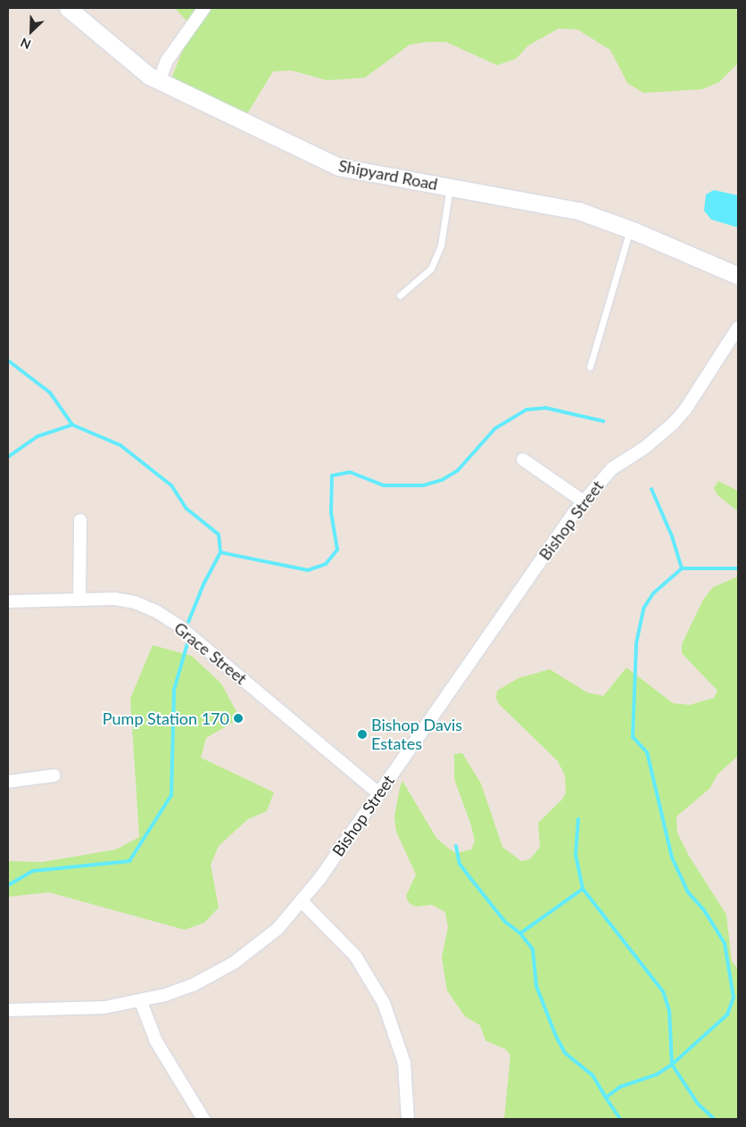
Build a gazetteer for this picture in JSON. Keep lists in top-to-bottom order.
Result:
{
  "streets": {
    "street": ["Shipyard Road", "Bishop Street", "Grace Street"]
  },
  "crossings": [
    ["Bishop Street", "Grace Street"]
  ],
  "places": ["Pump Station 170", "Bishop Davis Estates"],
  "north": "bottom left"
}
